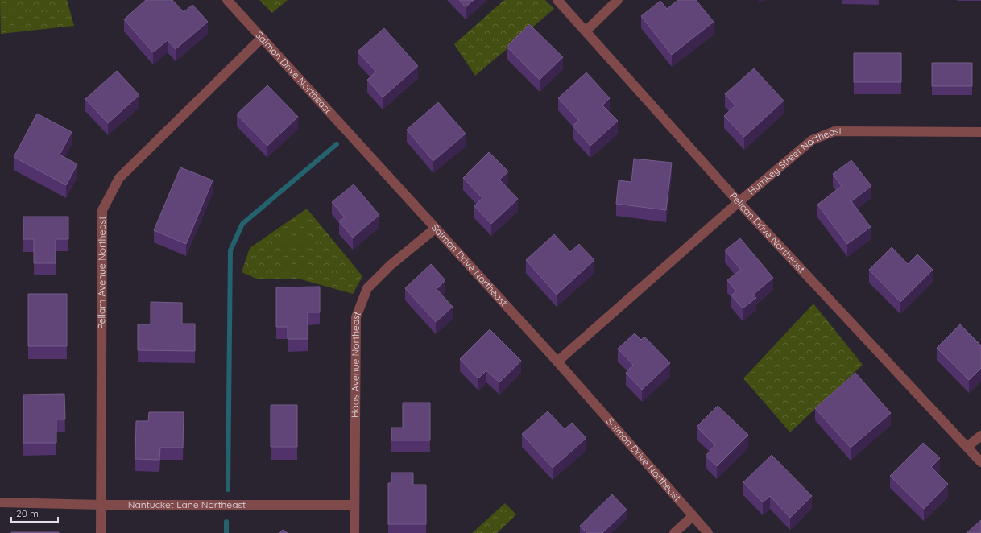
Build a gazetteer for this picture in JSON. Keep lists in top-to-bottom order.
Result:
{
  "streets": {
    "street": [
      "Salmon Drive Northeast",
      "Humkey Street Northeast",
      "Pelican Drive Northeast",
      "Pellam Avenue Northeast",
      "Haas Avenue Northeast",
      "Nantucket Lane Northeast"
    ]
  },
  "crossings": [
    ["Salmon Drive Northeast", "Humkey Street Northeast"],
    ["Salmon Drive Northeast", "Pellam Avenue Northeast"],
    ["Salmon Drive Northeast", "Haas Avenue Northeast"],
    ["Humkey Street Northeast", "Pelican Drive Northeast"],
    ["Pellam Avenue Northeast", "Nantucket Lane Northeast"],
    ["Haas Avenue Northeast", "Nantucket Lane Northeast"]
  ],
  "scale_bar": "20 m"
}
